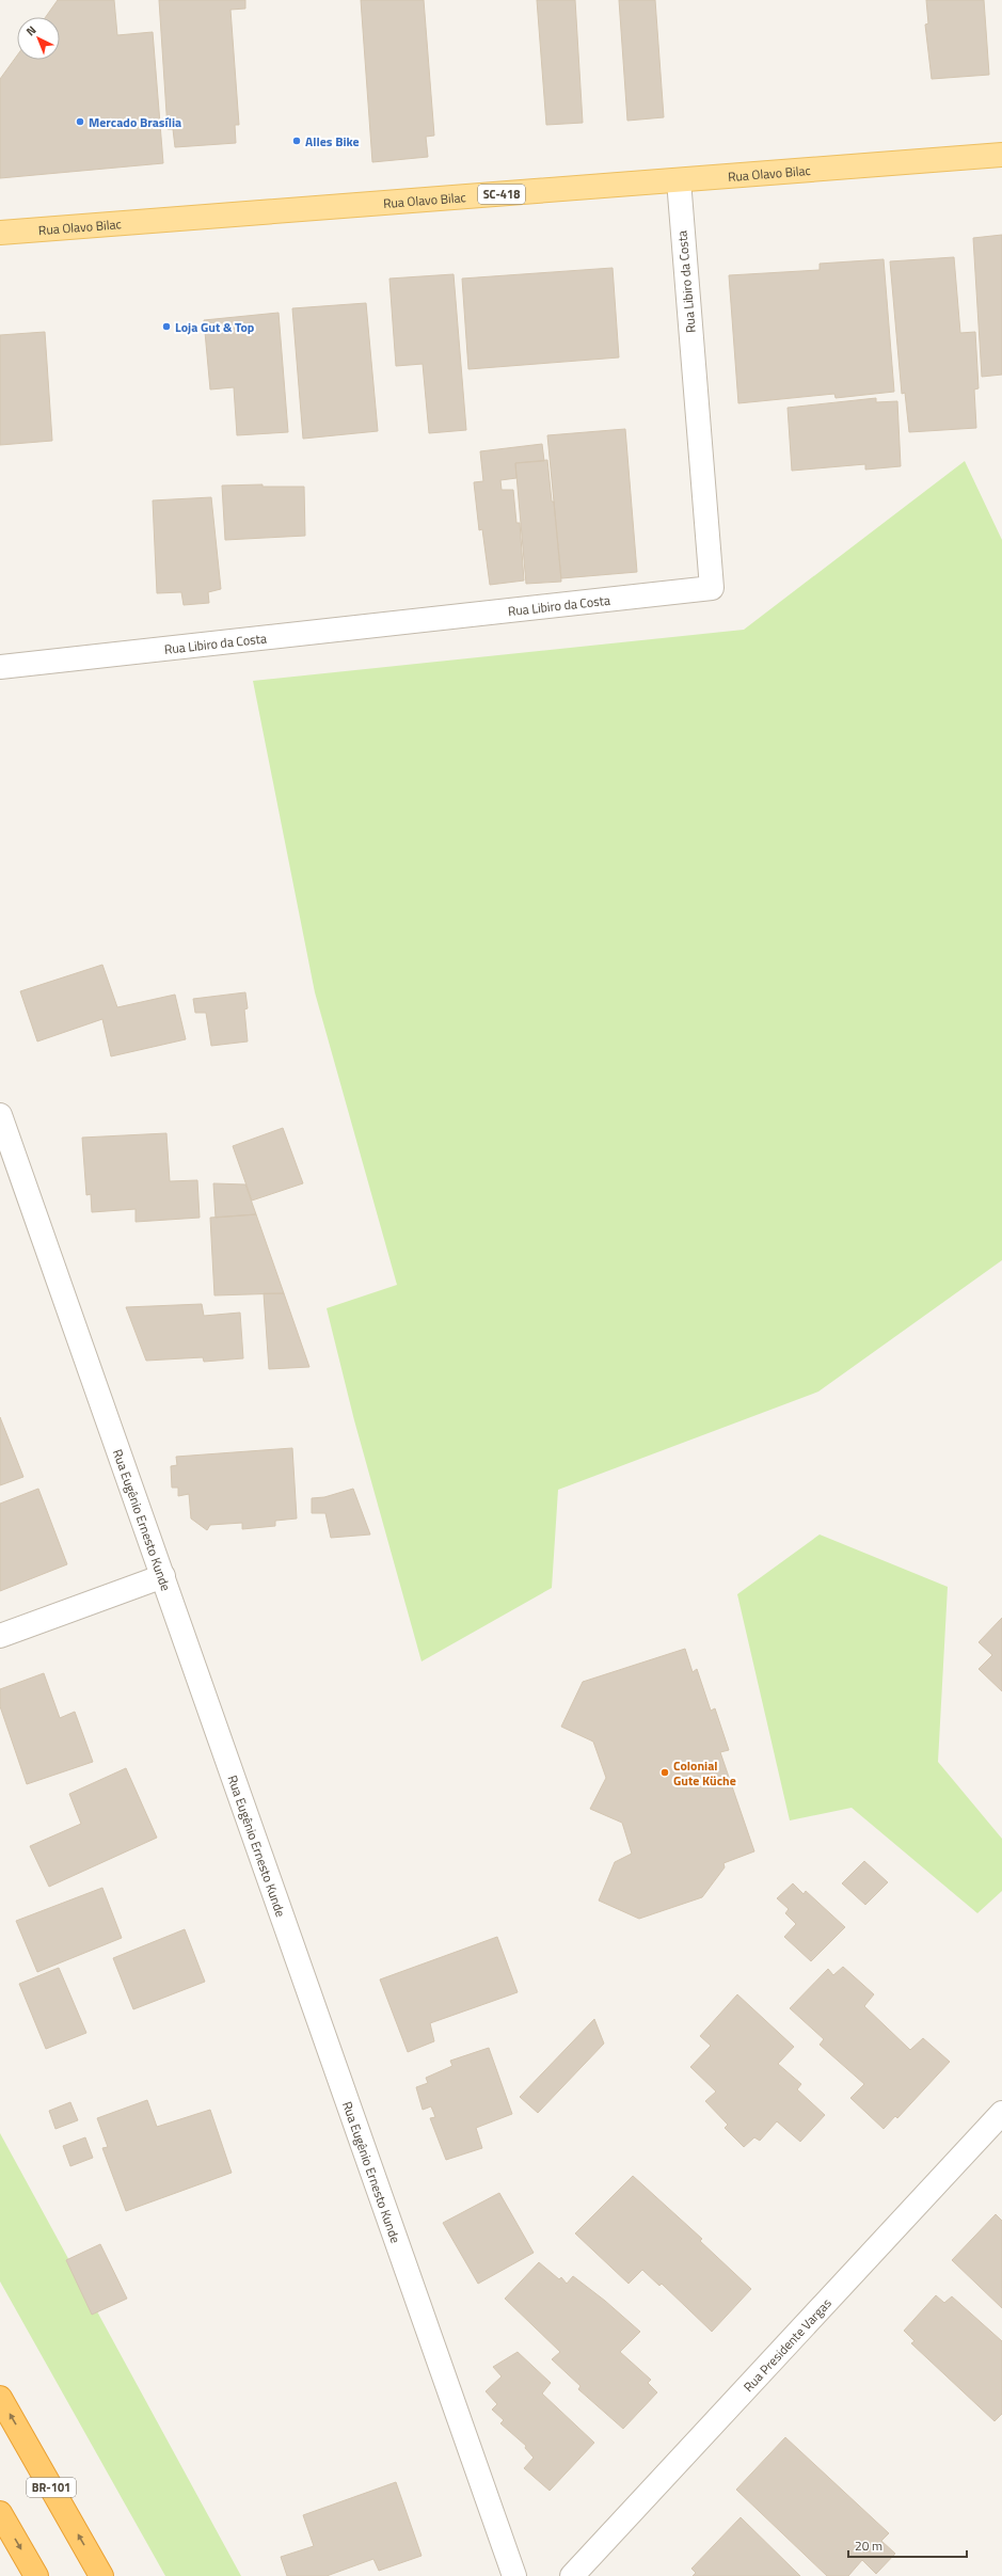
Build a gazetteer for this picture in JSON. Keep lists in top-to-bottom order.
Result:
{
  "streets": {
    "highway": ["BR-101"],
    "main road": ["Rua Olavo Bilac", "SC-418"],
    "street": ["Rua Libiro da Costa", "Rua Eugênio Ernesto Kunde", "Rua Presidente Vargas"]
  },
  "crossings": [
    ["Rua Olavo Bilac", "Rua Libiro da Costa"]
  ],
  "places": [
    "Mercado Brasília",
    "Alles Bike",
    "Loja Gut & Top",
    "Colonial Gute Küche"
  ],
  "scale_bar": "20 m",
  "north": "top left"
}
